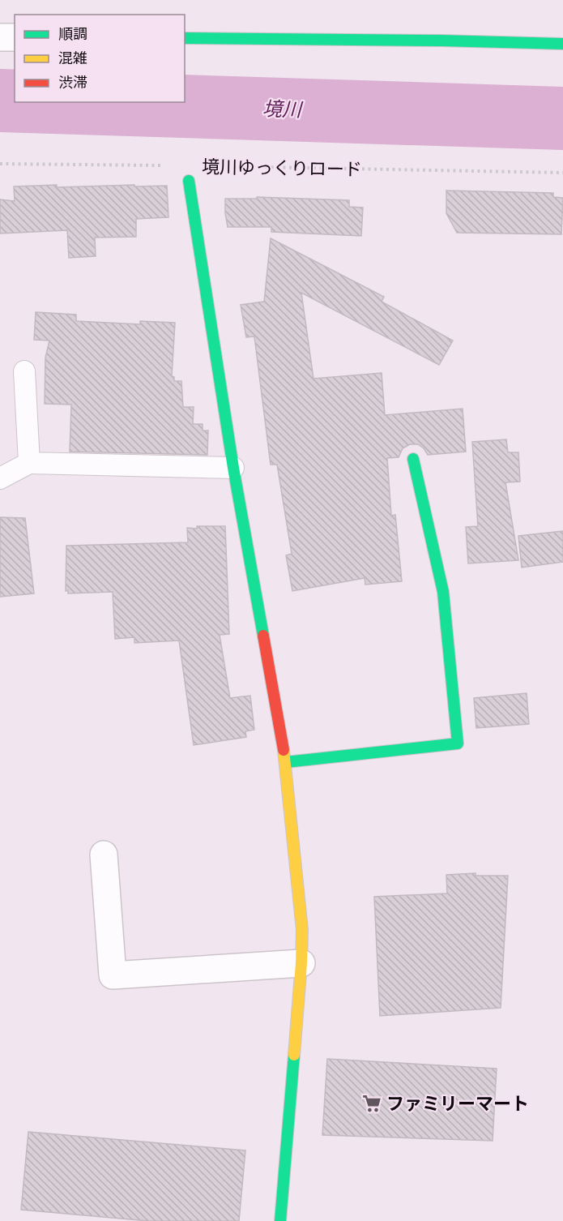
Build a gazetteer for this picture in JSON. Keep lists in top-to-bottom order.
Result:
{
  "streets": {
    "path": ["境川ゆっくりロード"]
  },
  "water": ["境川"],
  "places": {
    "supermarket": ["ファミリーマート"]
  },
  "legend": ["順調", "混雑", "渋滞"]
}
